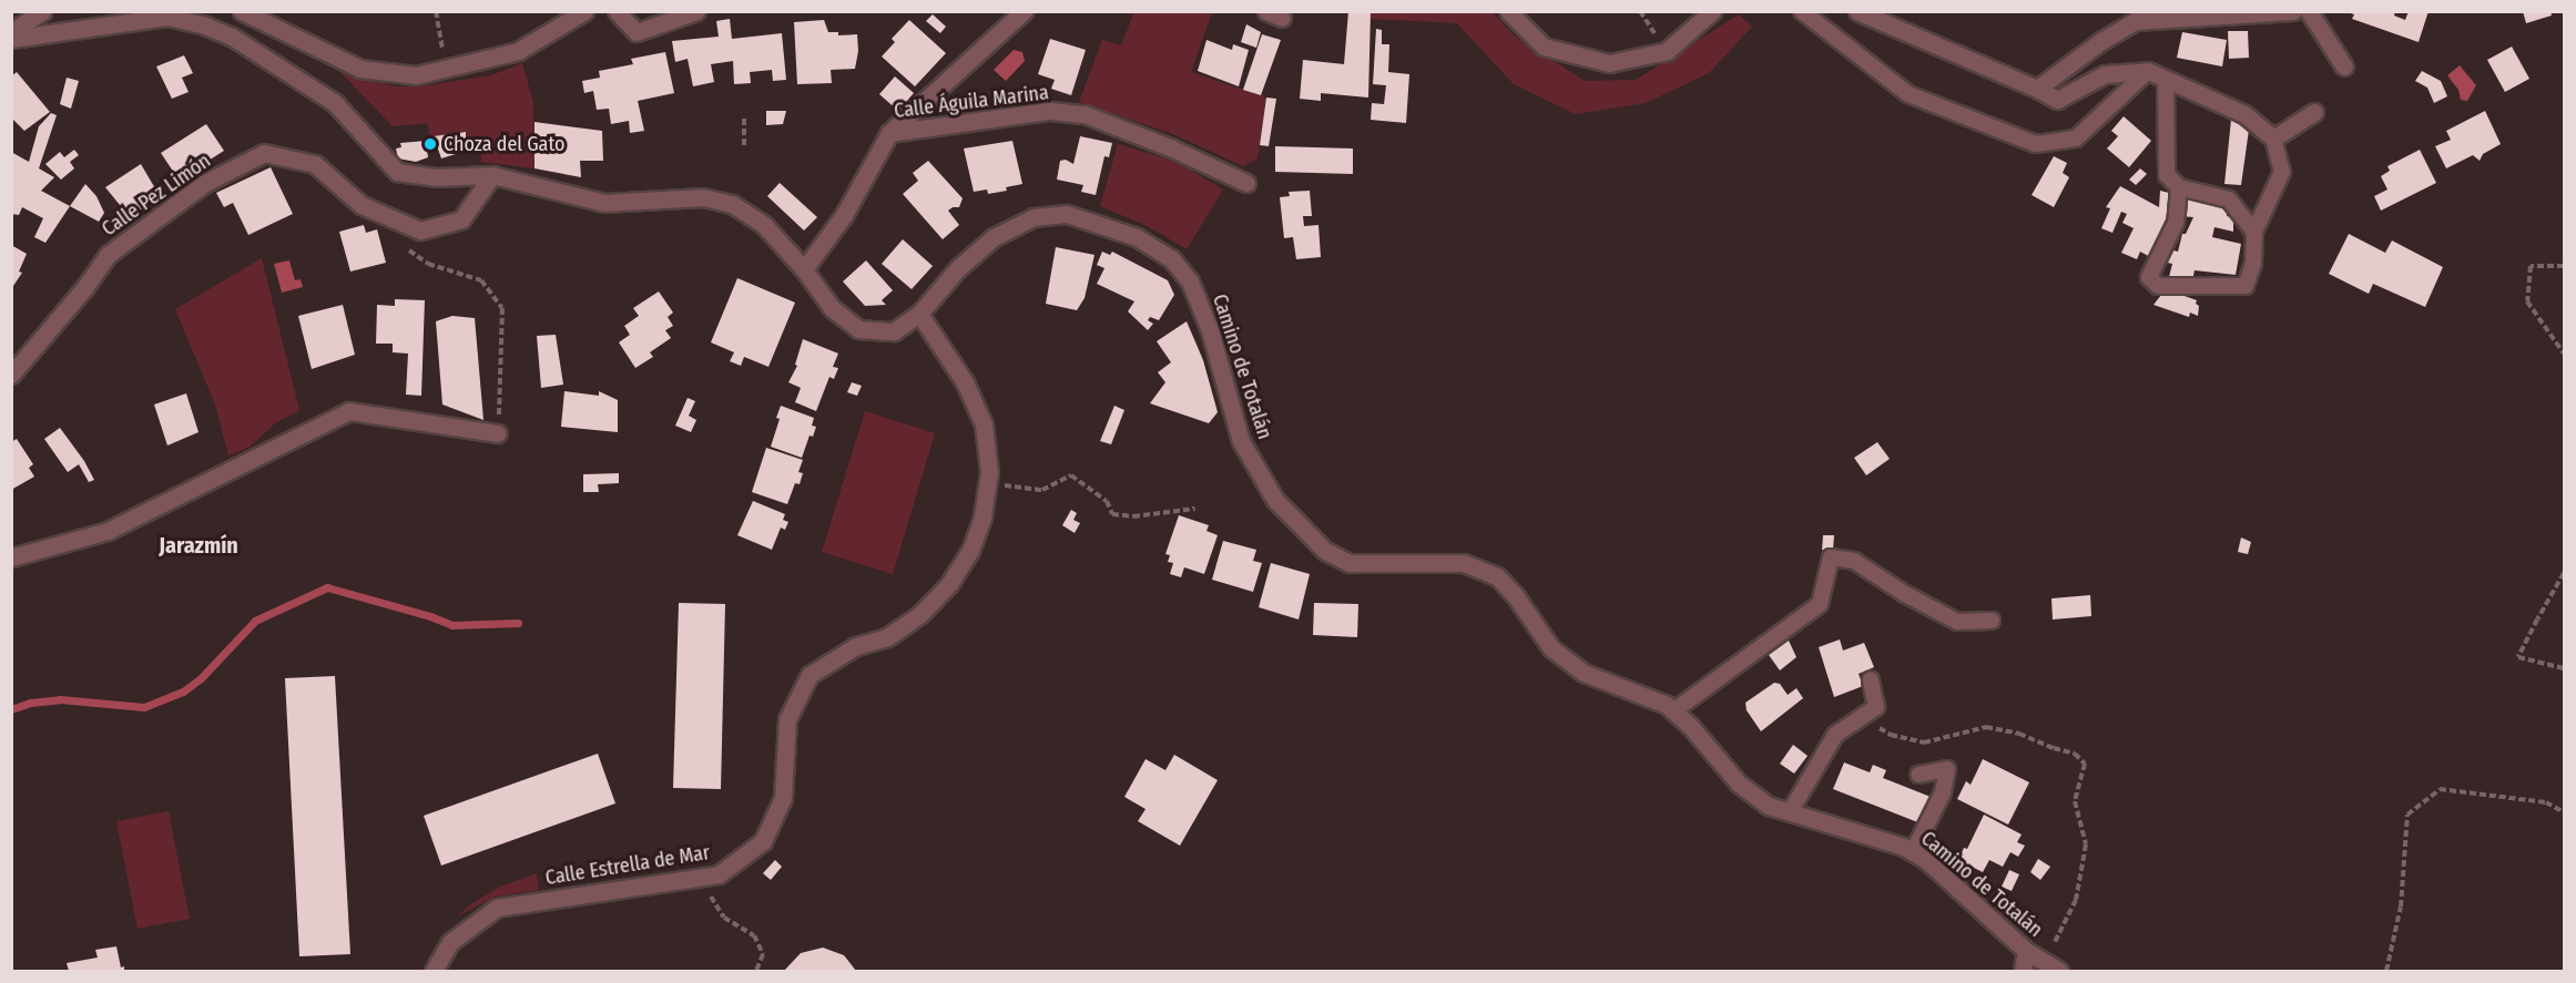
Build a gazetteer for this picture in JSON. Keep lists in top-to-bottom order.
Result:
{
  "streets": {
    "street": [
      "Calle Águila Marina",
      "Calle Pez Limón",
      "Camino de Totalán",
      "Calle Estrella de Mar"
    ]
  },
  "crossings": [
    ["Calle Águila Marina", "Camino de Totalán"],
    ["Calle Pez Limón", "Camino de Totalán"],
    ["Camino de Totalán", "Calle Estrella de Mar"]
  ],
  "districts": ["Jarazmín"],
  "places": ["Choza del Gato"]
}
